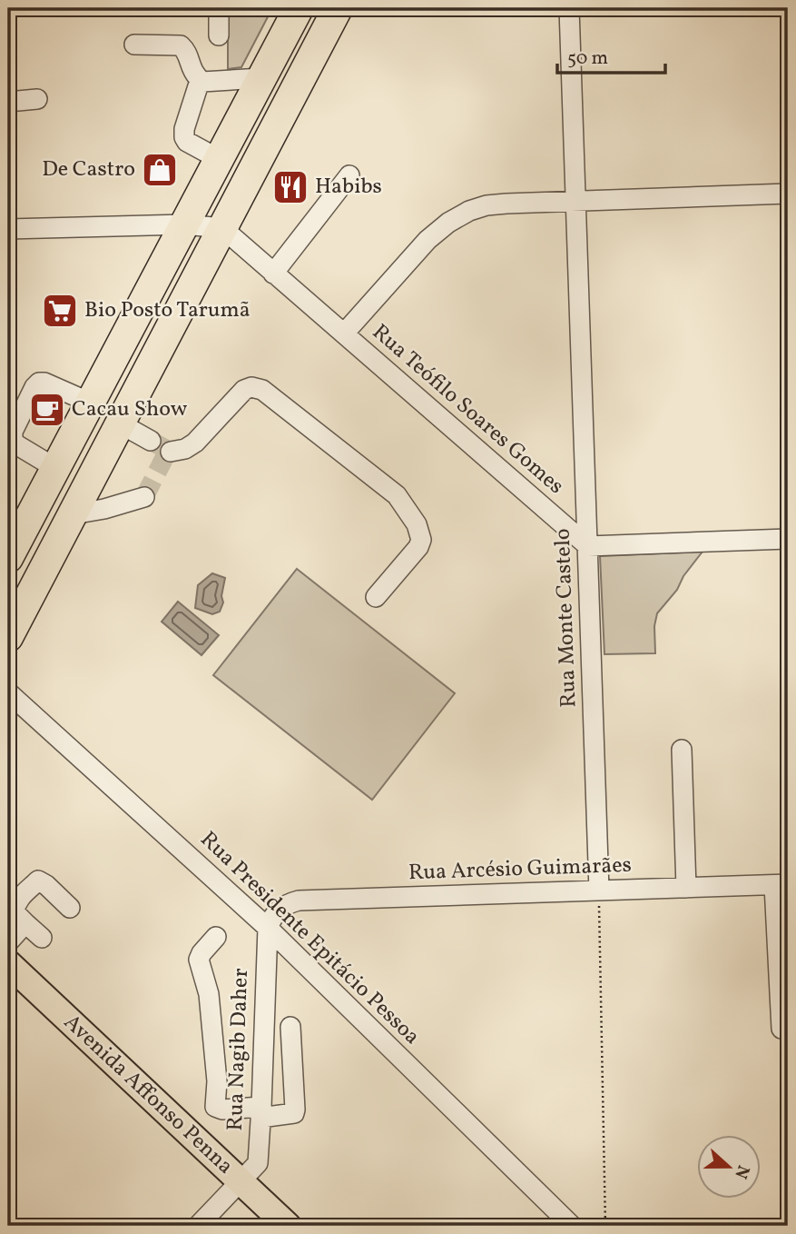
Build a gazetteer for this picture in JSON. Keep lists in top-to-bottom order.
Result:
{
  "streets": {
    "main road": ["Avenida Affonso Penna"],
    "street": [
      "Rua Teófilo Soares Gomes",
      "Rua Monte Castelo",
      "Rua Arcésio Guimarães",
      "Rua Presidente Epitácio Pessoa",
      "Rua Nagib Daher"
    ]
  },
  "crossings": [
    ["Rua Teófilo Soares Gomes", "Rua Monte Castelo"],
    ["Rua Monte Castelo", "Rua Arcésio Guimarães"],
    ["Rua Arcésio Guimarães", "Rua Presidente Epitácio Pessoa"],
    ["Rua Arcésio Guimarães", "Rua Nagib Daher"],
    ["Rua Presidente Epitácio Pessoa", "Rua Nagib Daher"],
    ["Rua Nagib Daher", "Avenida Affonso Penna"]
  ],
  "places": {
    "shop": ["De Castro"],
    "restaurant": ["Habibs"],
    "supermarket": ["Bio Posto Tarumã"],
    "cafe": ["Cacau Show"]
  },
  "scale_bar": "50 m",
  "north": "right"
}
